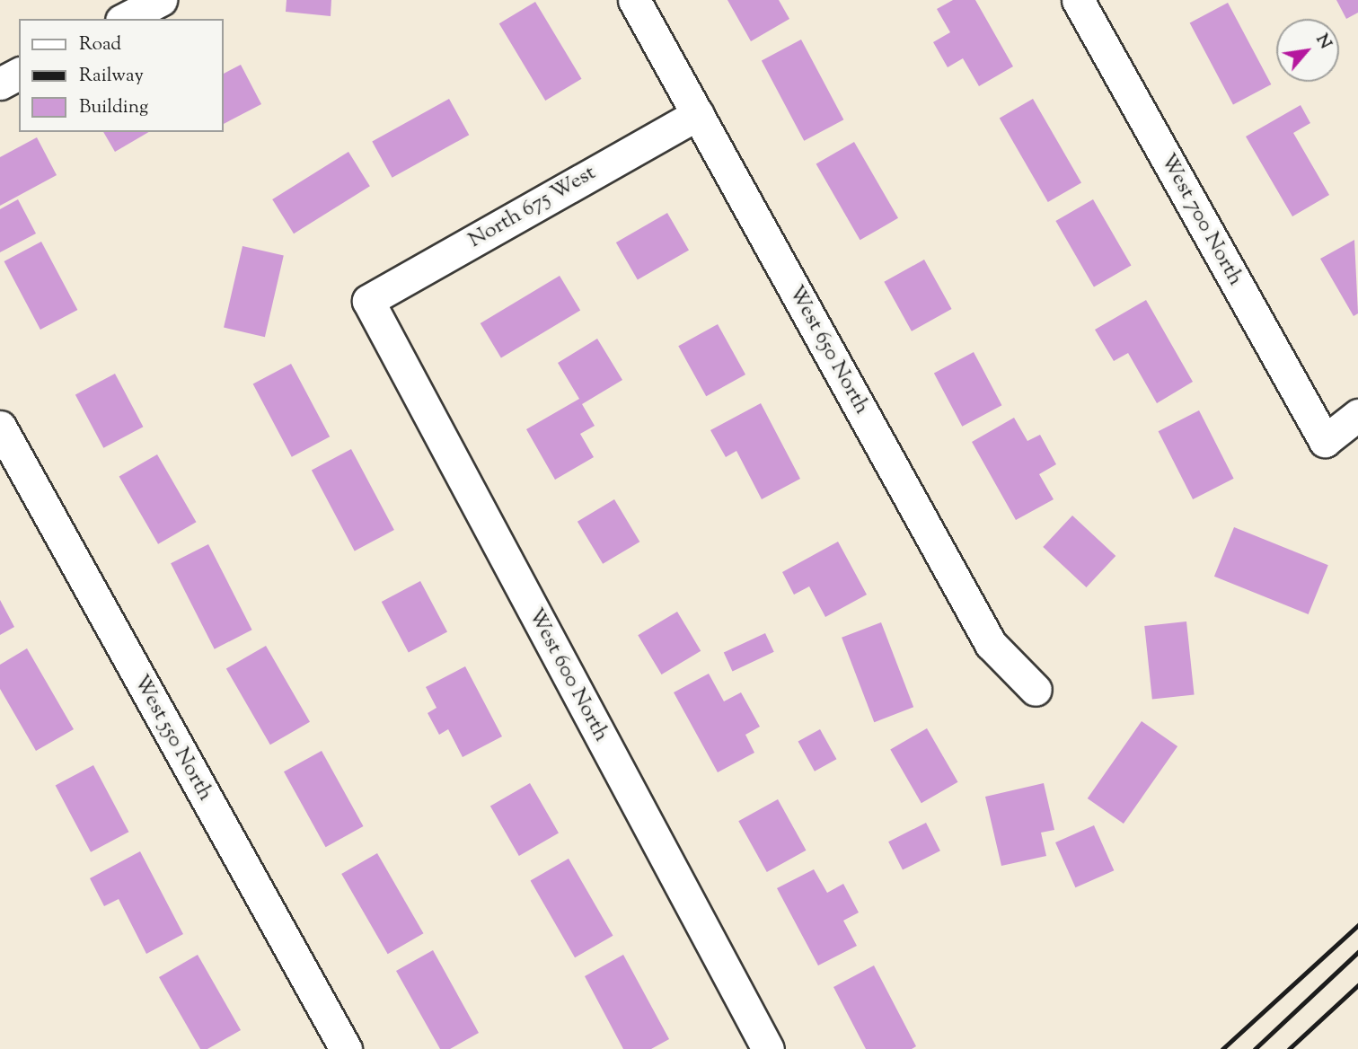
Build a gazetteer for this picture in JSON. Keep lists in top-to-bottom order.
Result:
{
  "streets": {
    "street": [
      "North 675 West",
      "West 700 North",
      "West 650 North",
      "West 600 North",
      "West 550 North"
    ]
  },
  "crossings": [
    ["North 675 West", "West 650 North"],
    ["North 675 West", "West 600 North"]
  ],
  "legend": ["Road", "Railway", "Building"],
  "north": "top right"
}
